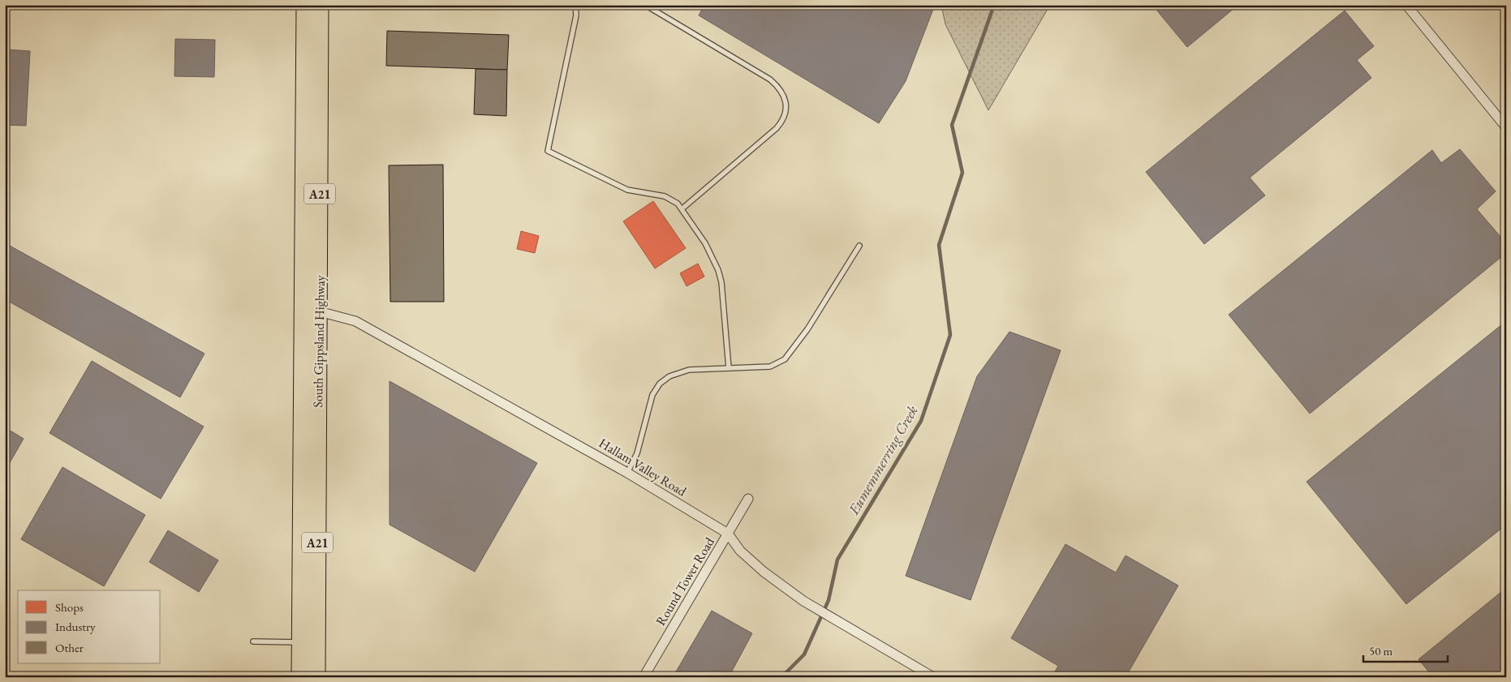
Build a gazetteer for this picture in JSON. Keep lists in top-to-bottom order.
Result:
{
  "streets": {
    "highway": ["A21", "South Gippsland Highway"],
    "street": ["Hallam Valley Road", "Round Tower Road"]
  },
  "crossings": [
    ["South Gippsland Highway", "Hallam Valley Road"],
    ["Hallam Valley Road", "Round Tower Road"]
  ],
  "water": ["Eumemmerring Creek"],
  "legend": ["Shops", "Industry", "Other"],
  "scale_bar": "50 m"
}
